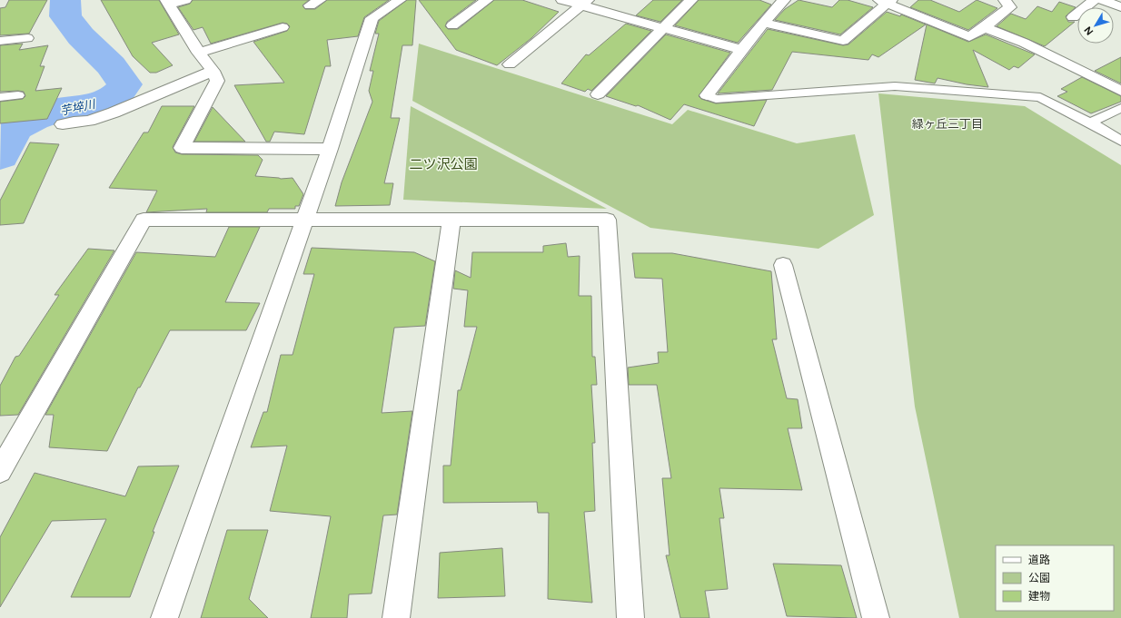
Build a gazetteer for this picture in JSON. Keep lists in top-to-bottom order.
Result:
{
  "districts": ["緑ヶ丘三丁目"],
  "water": ["芋埣川"],
  "parks": ["二ツ沢公園"],
  "legend": ["道路", "公園", "建物"],
  "north": "bottom left"
}
